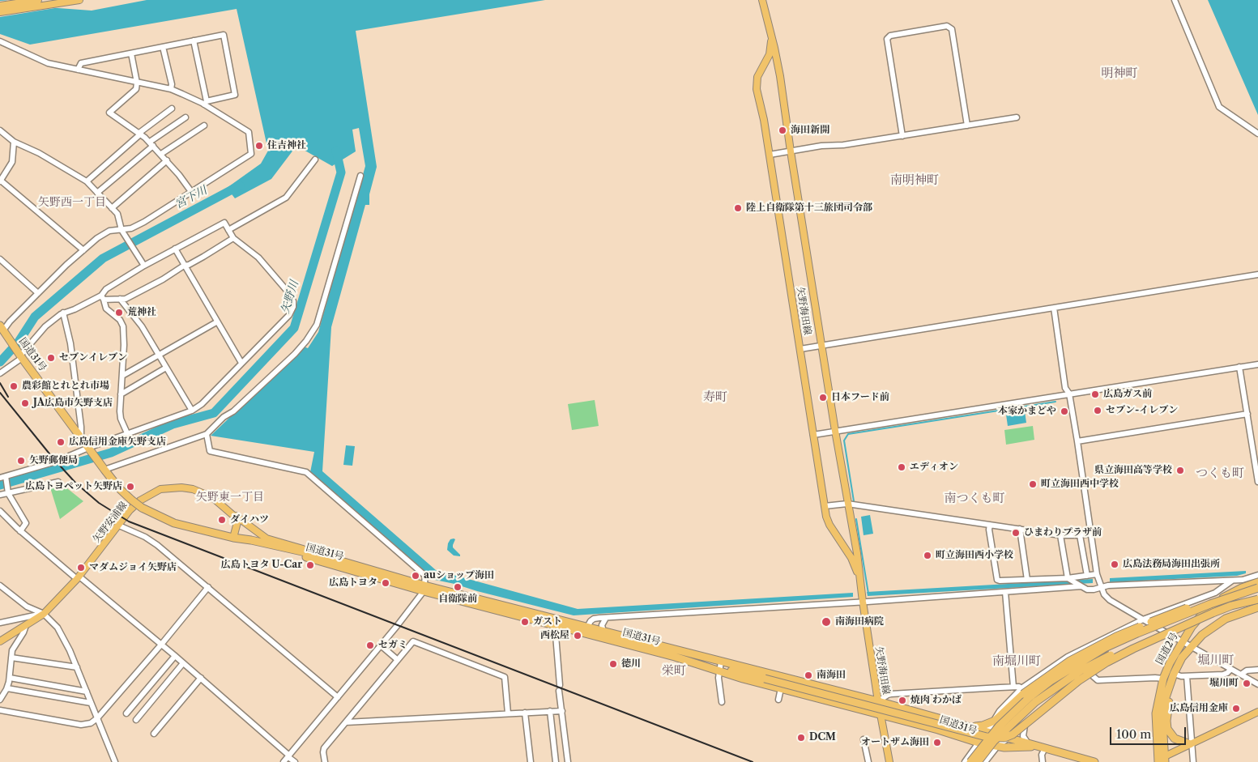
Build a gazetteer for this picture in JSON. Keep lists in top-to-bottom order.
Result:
{
  "streets": {
    "highway": ["国道31号", "国道2号"],
    "main road": ["矢野海田線", "矢野安浦線"]
  },
  "crossings": [
    ["矢野海田線", "国道31号"],
    ["国道31号", "矢野安浦線"]
  ],
  "districts": [
    "明神町",
    "南明神町",
    "矢野西一丁目",
    "寿町",
    "つくも町",
    "矢野東一丁目",
    "南つくも町",
    "堀川町",
    "南堀川町",
    "栄町"
  ],
  "water": ["宮下川", "矢野川"],
  "places": [
    "海田新開",
    "住吉神社",
    "陸上自衛隊第十三旅団司令部",
    "荒神社",
    "セブンイレブン",
    "農彩館とれとれ市場",
    "広島ガス前",
    "日本フード前",
    "JA広島市矢野支店",
    "セブン-イレブン",
    "本家かまどや",
    "広島信用金庫矢野支店",
    "矢野郵便局",
    "エディオン",
    "県立海田高等学校",
    "町立海田西中学校",
    "広島トヨペット矢野店",
    "ダイハツ",
    "ひまわりプラザ前",
    "町立海田西小学校",
    "広島法務局海田出張所",
    "広島トヨタ U-Car",
    "マダムジョイ矢野店",
    "auショップ海田",
    "広島トヨタ",
    "自衛隊前",
    "ガスト",
    "南海田病院",
    "西松屋",
    "セガミ",
    "徳川",
    "南海田",
    "堀川町",
    "焼肉 わかば",
    "広島信用金庫",
    "DCM",
    "オートザム海田"
  ],
  "scale_bar": "100 m"
}
